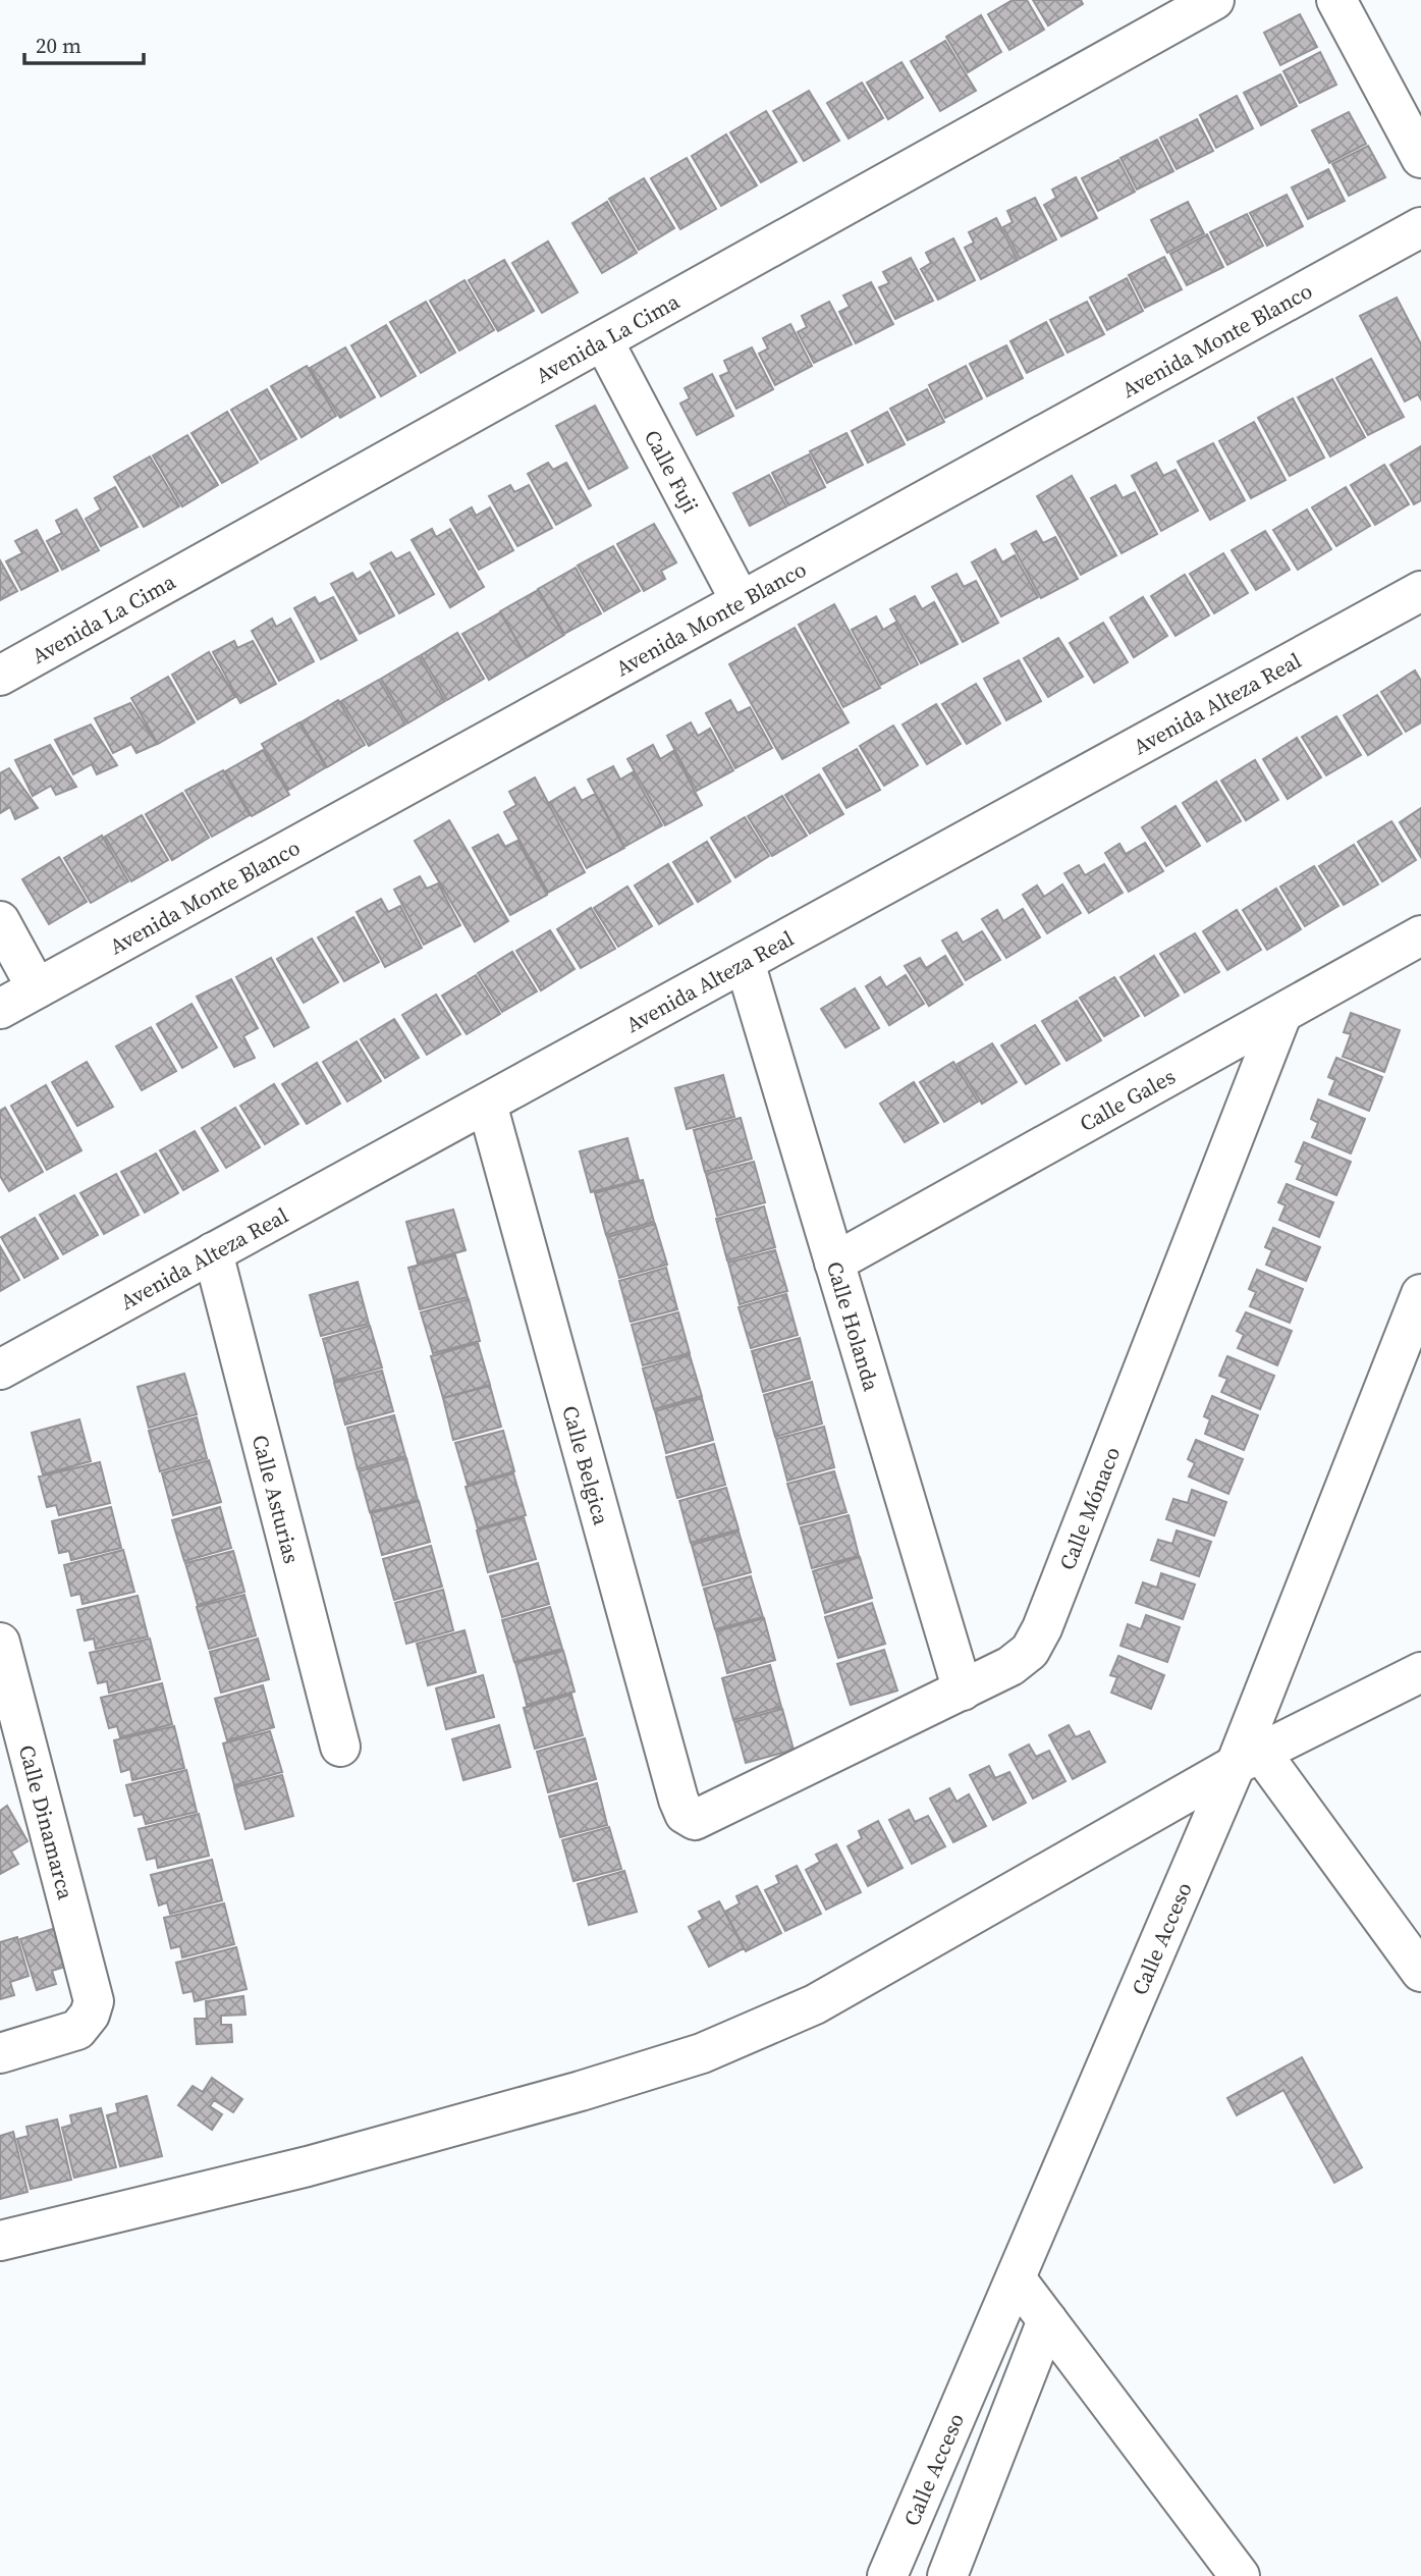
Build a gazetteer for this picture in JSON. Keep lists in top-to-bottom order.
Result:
{
  "streets": {
    "street": [
      "Avenida La Cima",
      "Avenida Monte Blanco",
      "Calle Fuji",
      "Avenida Alteza Real",
      "Calle Gales",
      "Calle Holanda",
      "Calle Belgica",
      "Calle Asturias",
      "Calle Mónaco",
      "Calle Dinamarca",
      "Calle Acceso"
    ]
  },
  "crossings": [
    ["Avenida La Cima", "Calle Fuji"],
    ["Avenida Monte Blanco", "Calle Fuji"],
    ["Avenida Alteza Real", "Calle Holanda"],
    ["Avenida Alteza Real", "Calle Belgica"],
    ["Avenida Alteza Real", "Calle Asturias"],
    ["Calle Gales", "Calle Holanda"],
    ["Calle Gales", "Calle Mónaco"],
    ["Calle Holanda", "Calle Mónaco"],
    ["Calle Belgica", "Calle Mónaco"]
  ],
  "scale_bar": "20 m"
}
